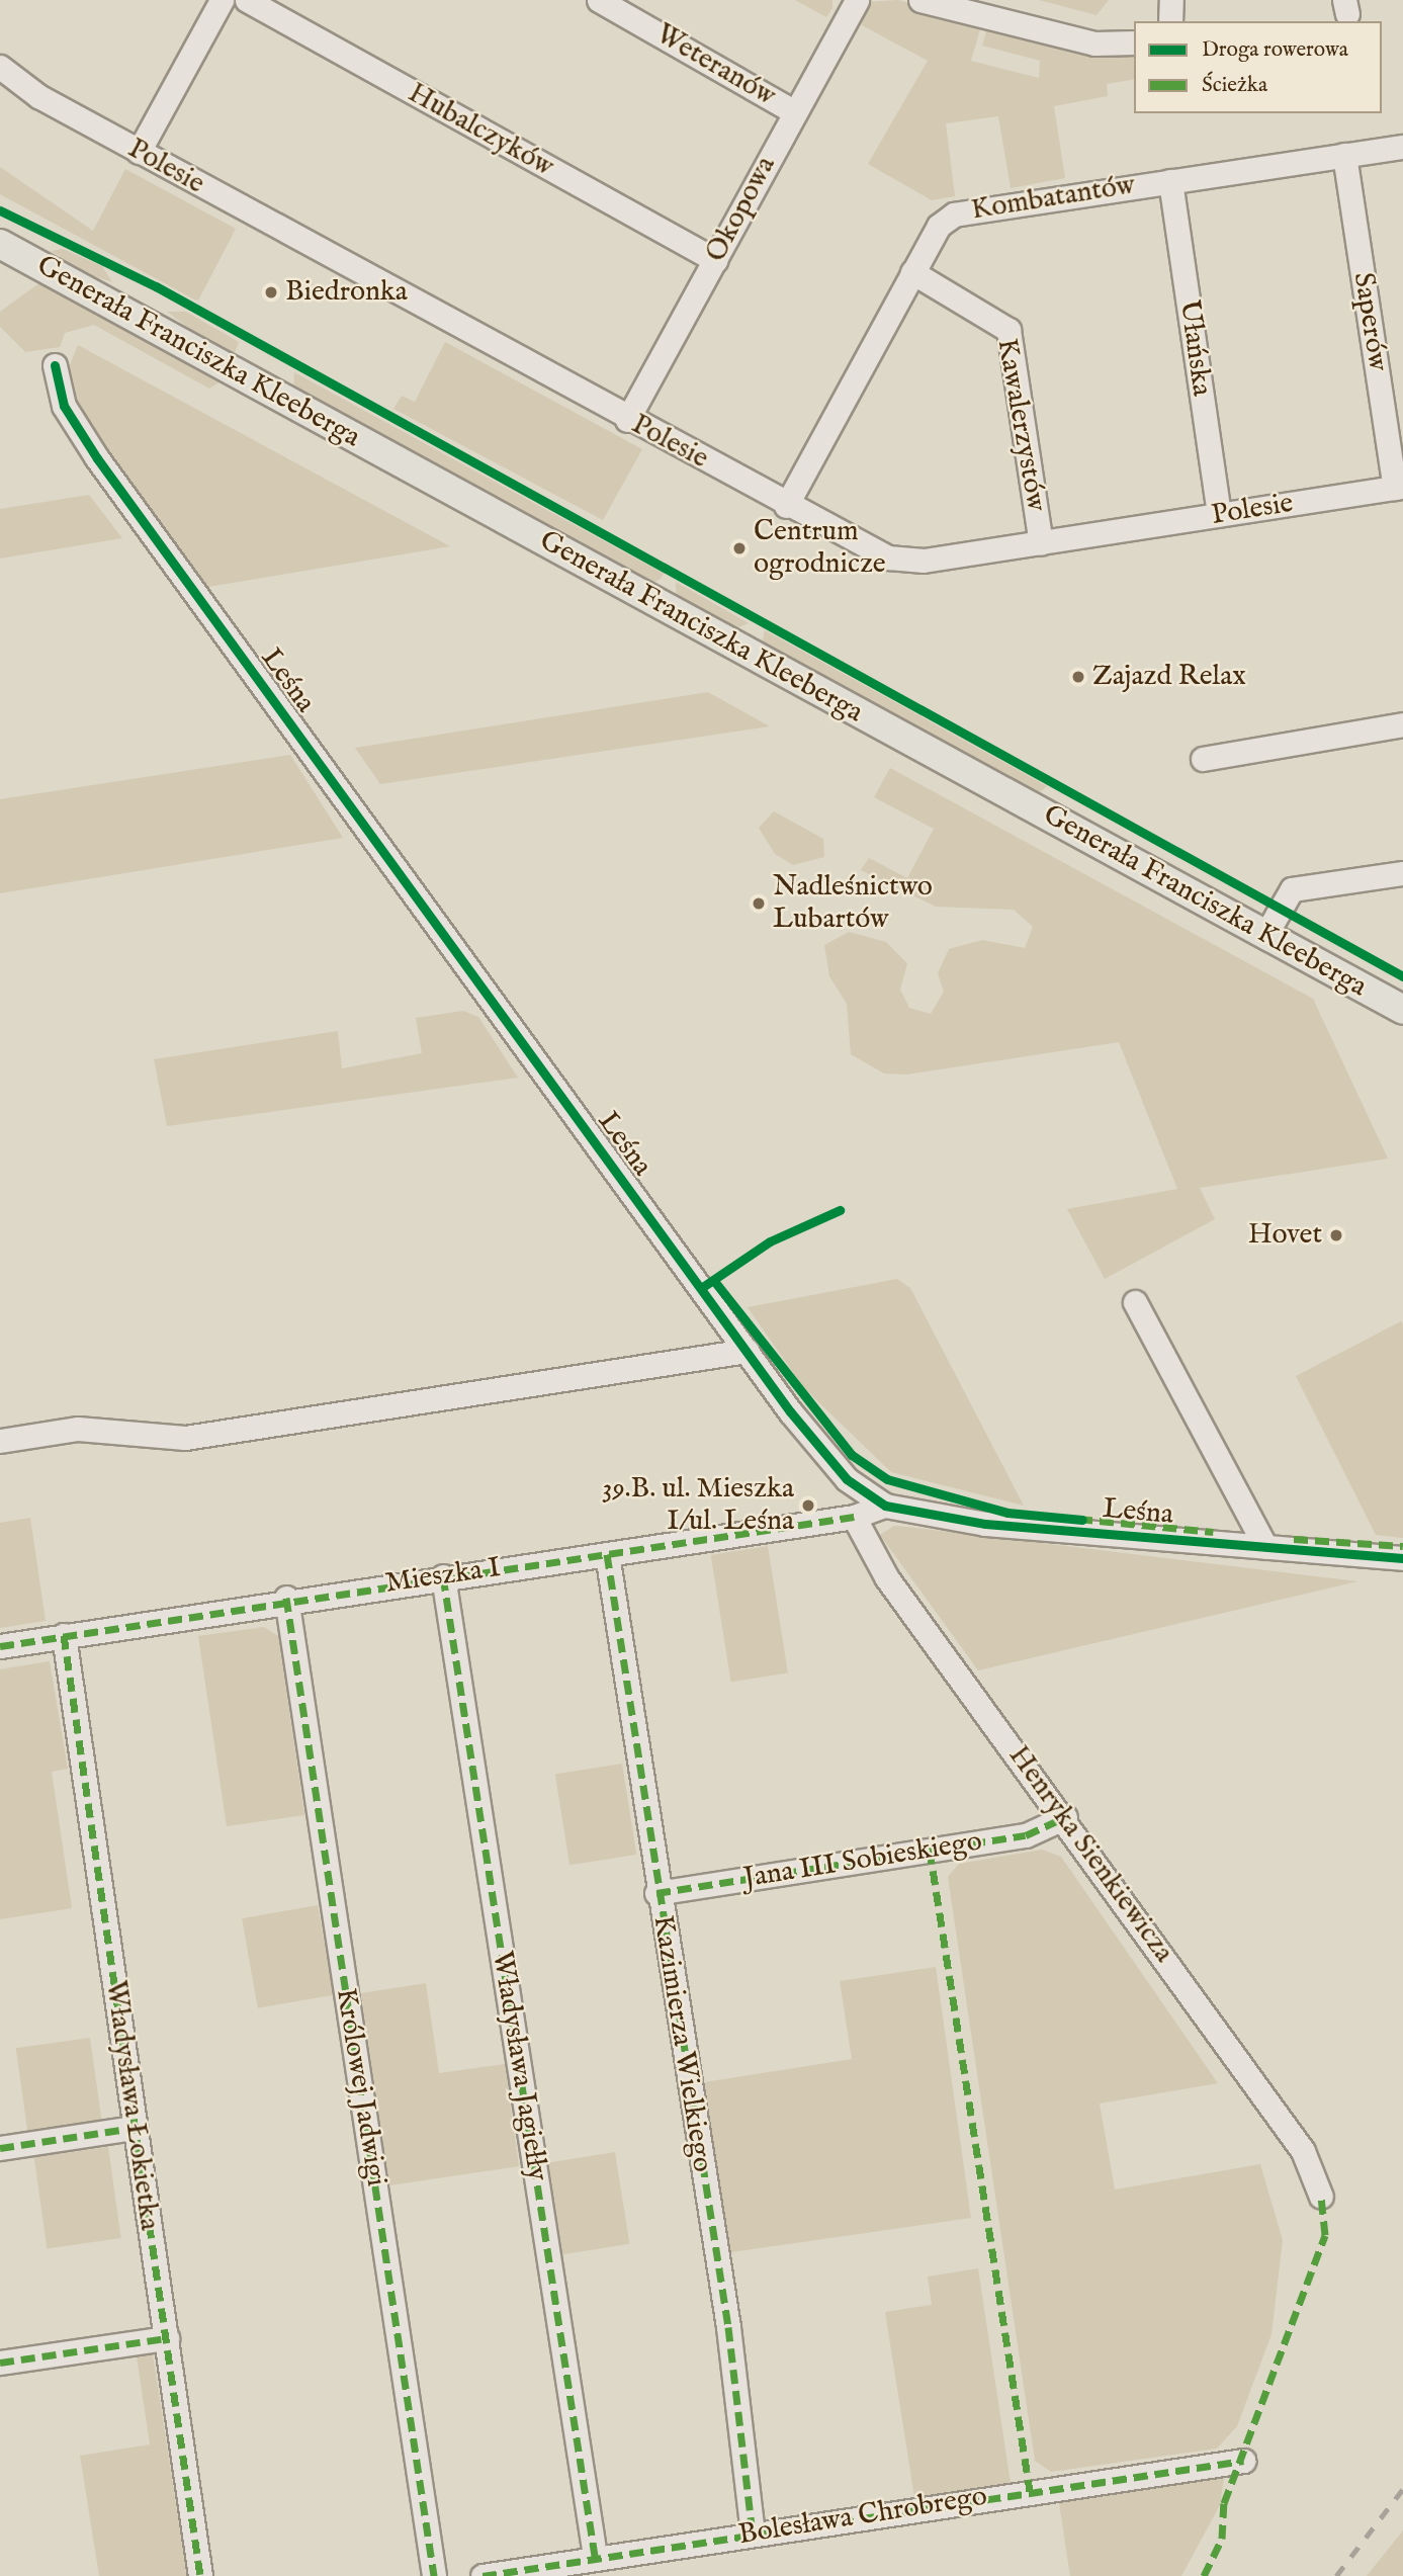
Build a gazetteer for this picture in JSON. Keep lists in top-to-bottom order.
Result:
{
  "streets": {
    "main road": ["Generała Franciszka Kleeberga"],
    "street": [
      "Weteranów",
      "Hubalczyków",
      "Polesie",
      "Kombatantów",
      "Okopowa",
      "Saperów",
      "Ułańska",
      "Kawalerzystów",
      "Leśna",
      "Mieszka I",
      "Henryka Sienkiewicza",
      "Jana III Sobieskiego",
      "Kazimierza Wielkiego",
      "Władysława Jagiełły",
      "Królowej Jadwigi",
      "Władysława Łokietka",
      "Bolesława Chrobrego"
    ]
  },
  "crossings": [
    ["Weteranów", "Okopowa"],
    ["Hubalczyków", "Okopowa"],
    ["Polesie", "Kombatantów"],
    ["Polesie", "Okopowa"],
    ["Polesie", "Saperów"],
    ["Polesie", "Ułańska"],
    ["Polesie", "Kawalerzystów"],
    ["Kombatantów", "Saperów"],
    ["Kombatantów", "Ułańska"],
    ["Kombatantów", "Kawalerzystów"],
    ["Leśna", "Mieszka I"],
    ["Mieszka I", "Henryka Sienkiewicza"],
    ["Mieszka I", "Kazimierza Wielkiego"],
    ["Mieszka I", "Władysława Jagiełły"],
    ["Mieszka I", "Królowej Jadwigi"],
    ["Mieszka I", "Władysława Łokietka"],
    ["Henryka Sienkiewicza", "Jana III Sobieskiego"],
    ["Jana III Sobieskiego", "Kazimierza Wielkiego"],
    ["Kazimierza Wielkiego", "Bolesława Chrobrego"],
    ["Władysława Jagiełły", "Bolesława Chrobrego"]
  ],
  "places": [
    "Biedronka",
    "Centrum ogrodnicze",
    "Zajazd Relax",
    "Nadleśnictwo Lubartów",
    "Hovet",
    "39.B. ul. Mieszka I/ul. Leśna"
  ],
  "legend": ["Droga rowerowa", "Ścieżka"]
}
